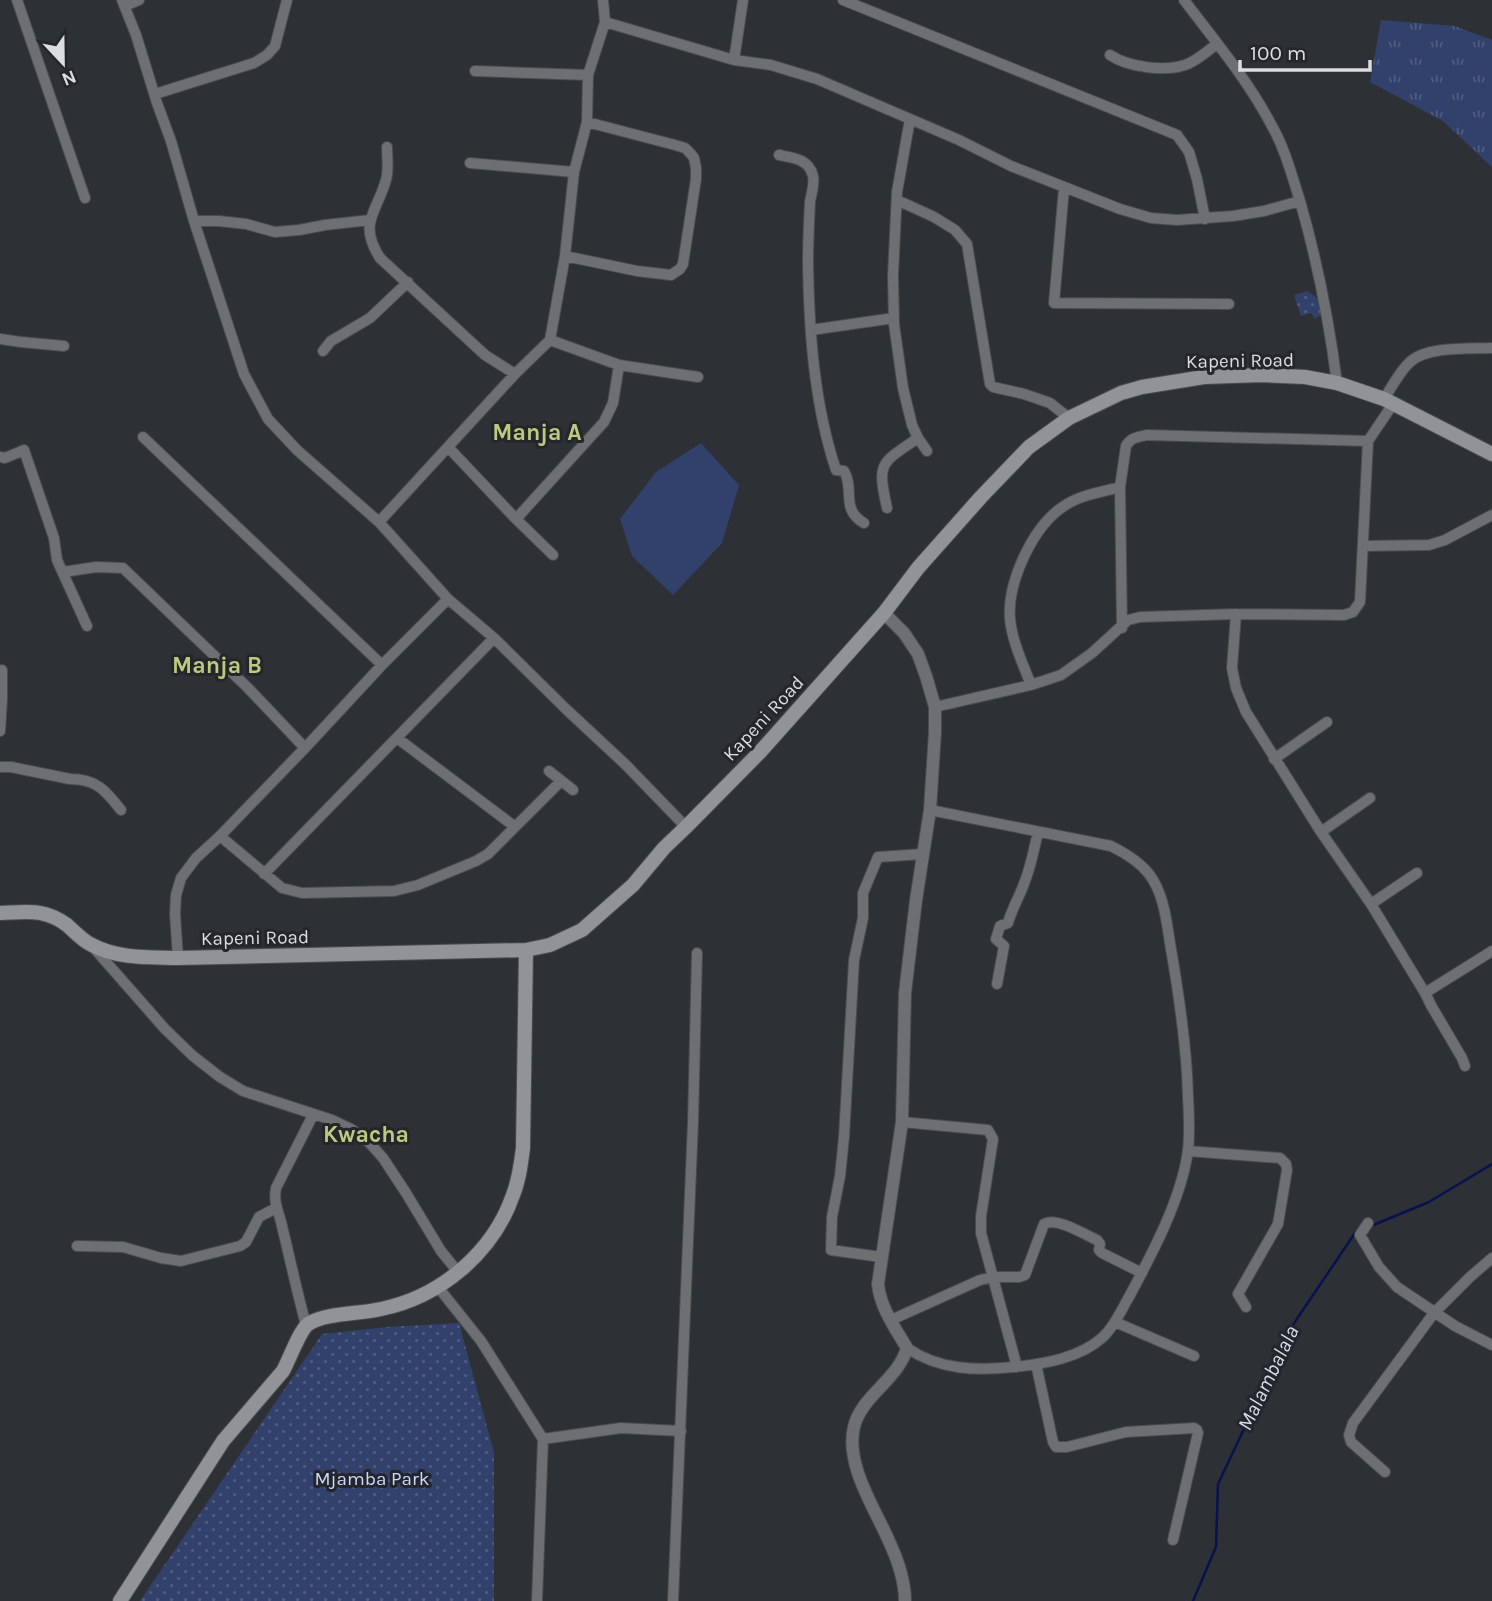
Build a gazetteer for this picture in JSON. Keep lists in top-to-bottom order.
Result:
{
  "streets": {
    "main road": ["Kapeni Road"]
  },
  "districts": ["Manja A", "Manja B", "Kwacha"],
  "water": ["Malambalala"],
  "parks": ["Mjamba Park"],
  "scale_bar": "100 m",
  "north": "bottom"
}
